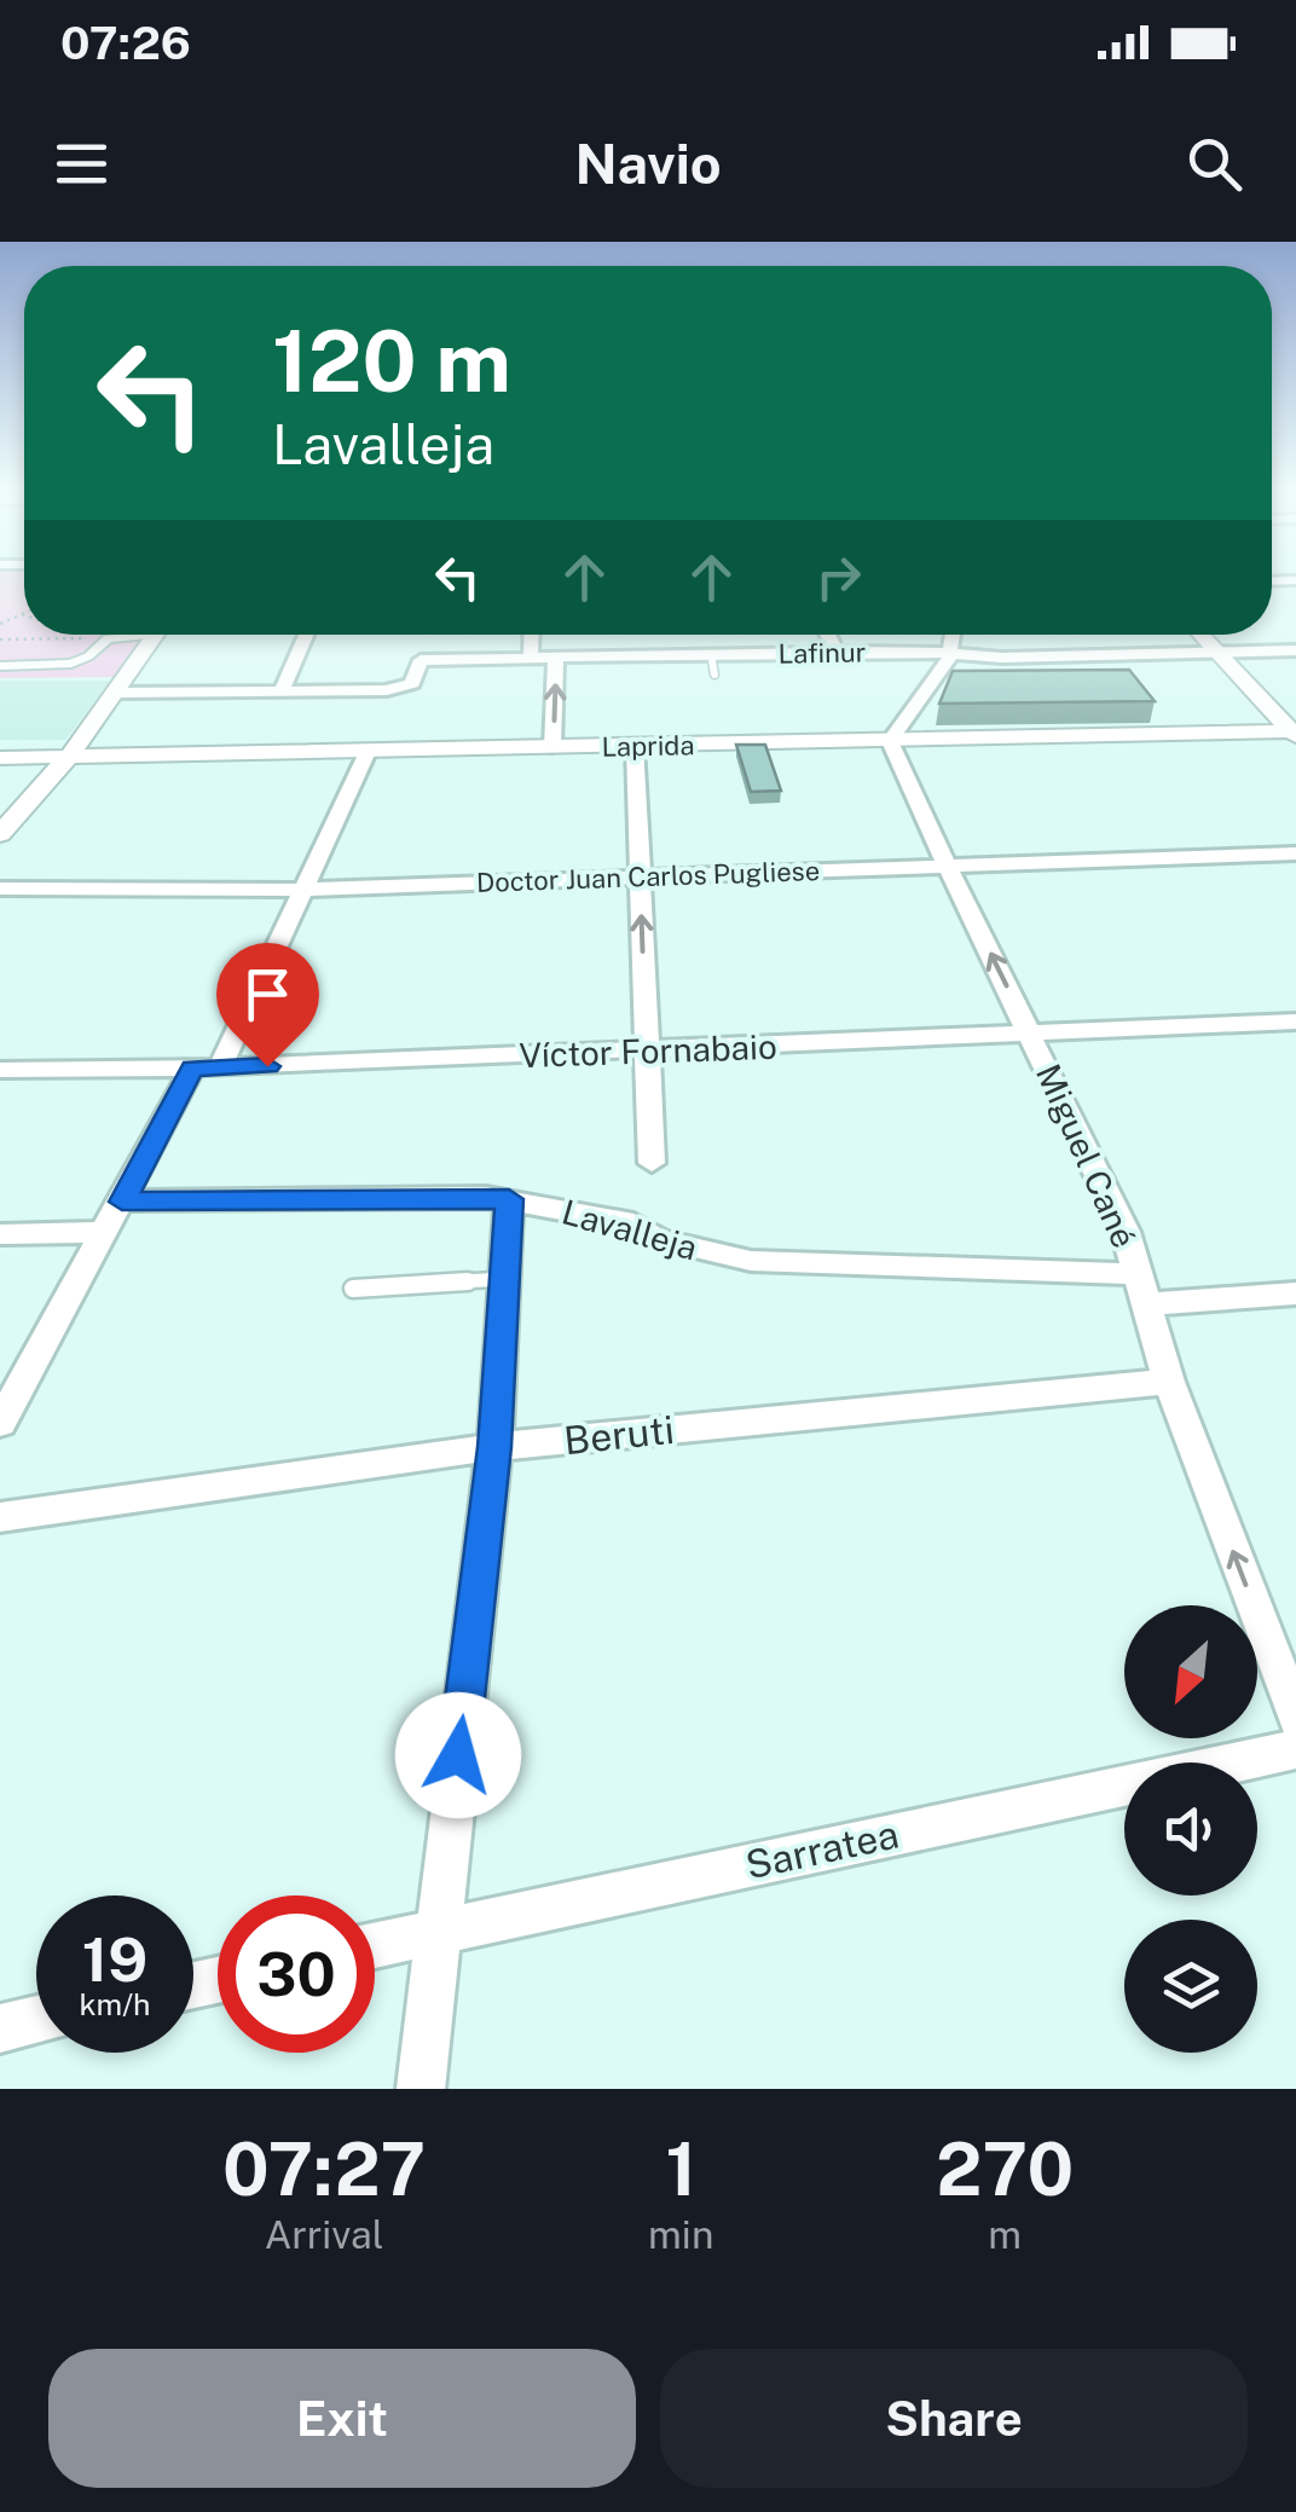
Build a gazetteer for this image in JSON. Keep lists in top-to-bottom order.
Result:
{
  "streets": {
    "street": [
      "Lafinur",
      "Laprida",
      "Doctor Juan Carlos Pugliese",
      "Víctor Fornabaio",
      "Miguel Cané",
      "Lavalleja",
      "Beruti",
      "Sarratea"
    ]
  },
  "crossings": [
    ["Laprida", "Miguel Cané"],
    ["Doctor Juan Carlos Pugliese", "Miguel Cané"],
    ["Víctor Fornabaio", "Miguel Cané"],
    ["Miguel Cané", "Lavalleja"],
    ["Miguel Cané", "Beruti"]
  ],
  "one_way": ["Miguel Cané"],
  "north": "bottom left",
  "page": {
    "status": "07:26",
    "header": "Navio",
    "turn": ["120 m", "Lavalleja"],
    "speed": "19 km/h",
    "limit": "30",
    "eta": [
      "07:27",
      "Arrival",
      "1",
      "min",
      "270",
      "m"
    ],
    "buttons": ["Exit", "Share"]
  }
}
